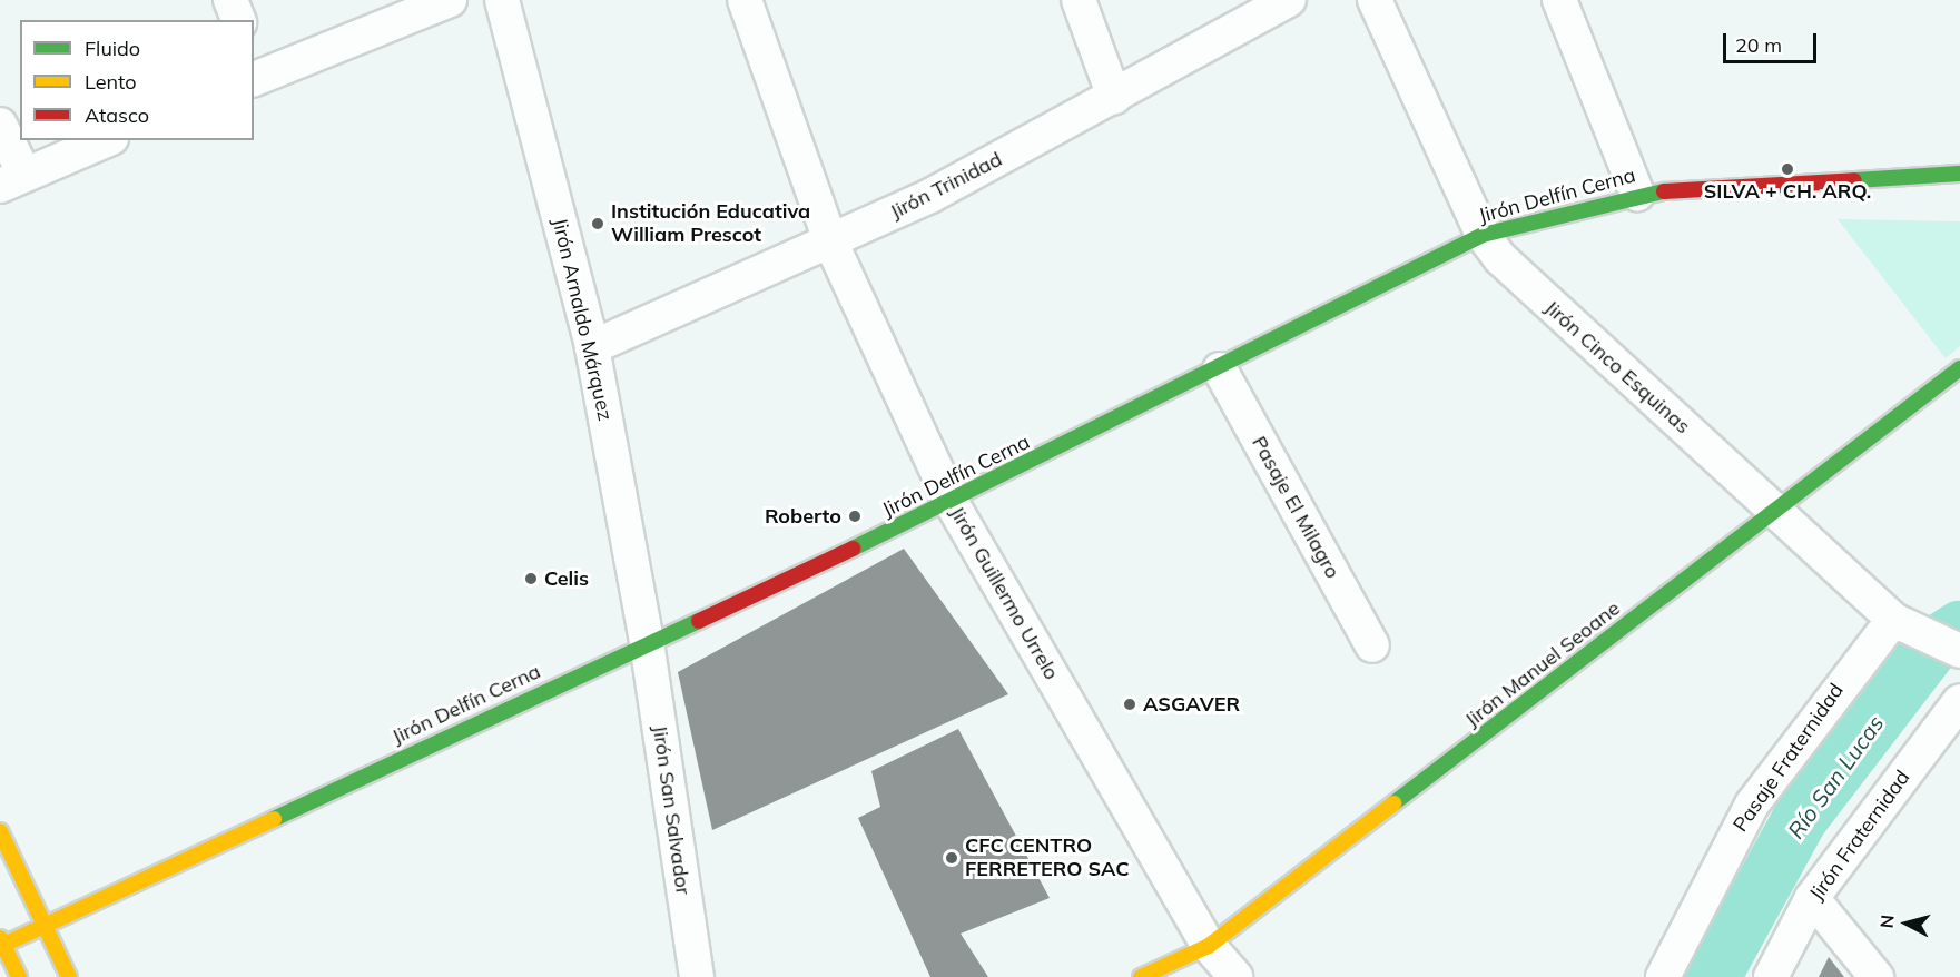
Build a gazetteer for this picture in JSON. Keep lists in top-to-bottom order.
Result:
{
  "streets": {
    "street": [
      "Jirón Trinidad",
      "Jirón Delfín Cerna",
      "Jirón Arnaldo Márquez",
      "Jirón Cinco Esquinas",
      "Pasaje El Milagro",
      "Jirón Guillermo Urrelo",
      "Jirón Manuel Seoane",
      "Pasaje Fraternidad",
      "Jirón San Salvador",
      "Jirón Fraternidad"
    ]
  },
  "crossings": [
    ["Jirón Trinidad", "Jirón Arnaldo Márquez"],
    ["Jirón Trinidad", "Jirón Guillermo Urrelo"],
    ["Jirón Delfín Cerna", "Jirón Arnaldo Márquez"],
    ["Jirón Delfín Cerna", "Jirón Cinco Esquinas"],
    ["Jirón Delfín Cerna", "Pasaje El Milagro"],
    ["Jirón Delfín Cerna", "Jirón Guillermo Urrelo"],
    ["Jirón Delfín Cerna", "Jirón San Salvador"],
    ["Jirón Arnaldo Márquez", "Jirón San Salvador"],
    ["Jirón Cinco Esquinas", "Jirón Manuel Seoane"],
    ["Jirón Cinco Esquinas", "Pasaje Fraternidad"],
    ["Jirón Guillermo Urrelo", "Jirón Manuel Seoane"]
  ],
  "water": ["Río San Lucas"],
  "places": [
    "SILVA + CH. ARQ.",
    "Institución Educativa William Prescot",
    "Roberto",
    "Celis",
    "ASGAVER",
    "CFC CENTRO FERRETERO SAC"
  ],
  "legend": ["Fluido", "Lento", "Atasco"],
  "scale_bar": "20 m",
  "north": "left"
}
